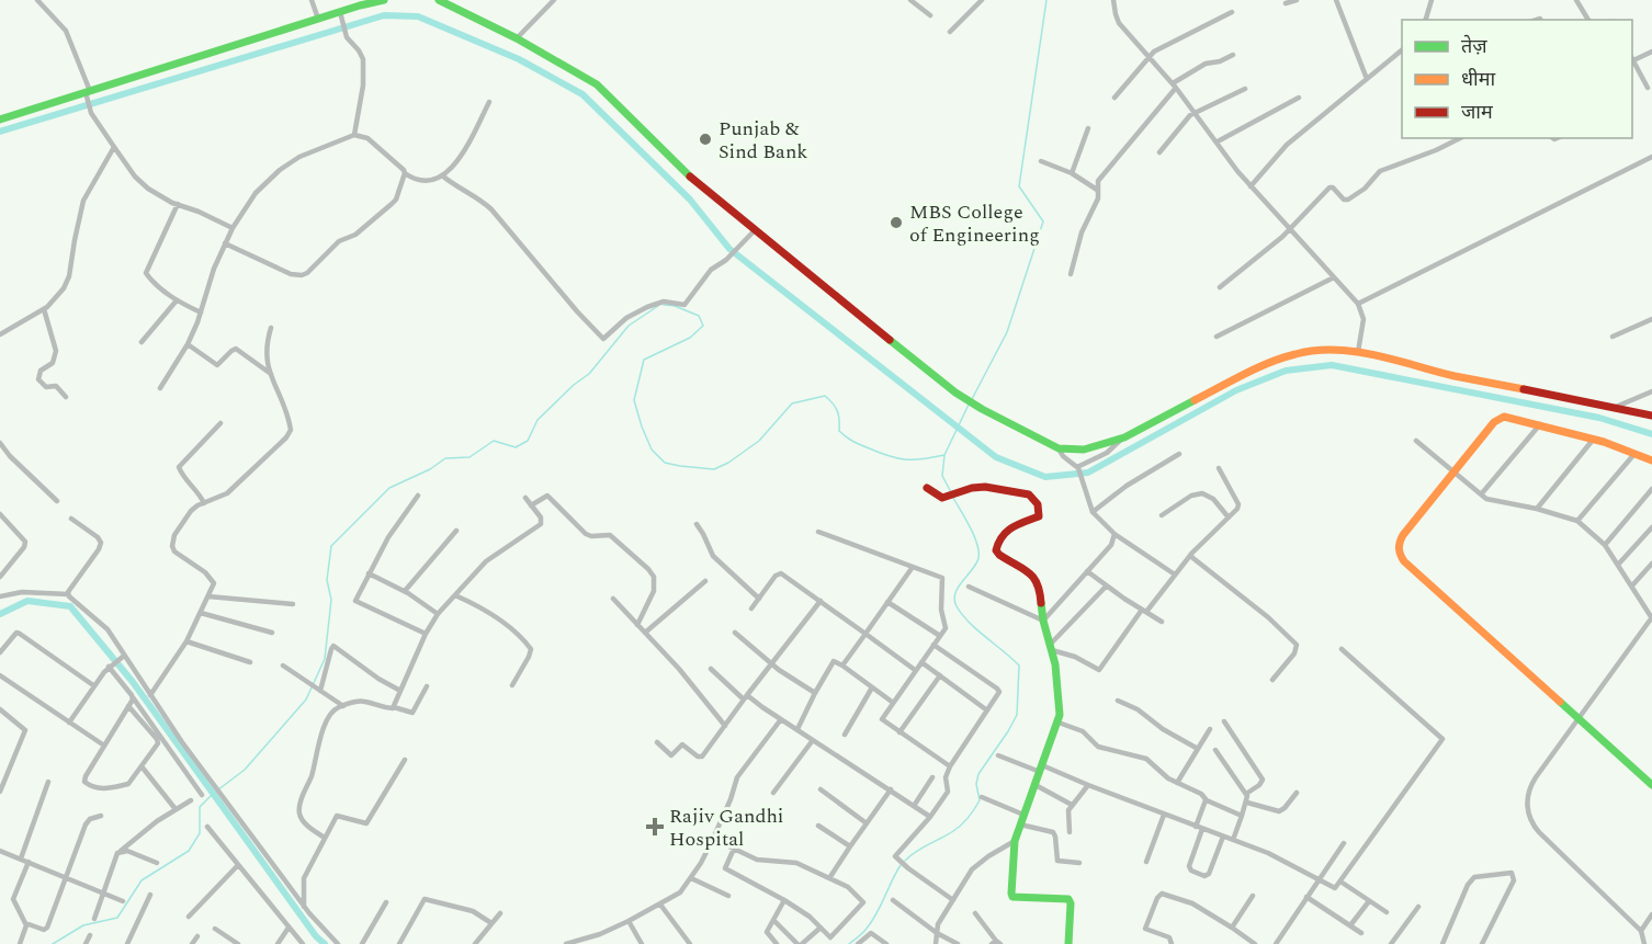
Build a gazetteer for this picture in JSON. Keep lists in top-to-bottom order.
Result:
{
  "places": {
    "other": ["Punjab & Sind Bank", "MBS College of Engineering"],
    "health": ["Rajiv Gandhi Hospital"]
  },
  "legend": ["तेज़", "धीमा", "जाम"]
}
